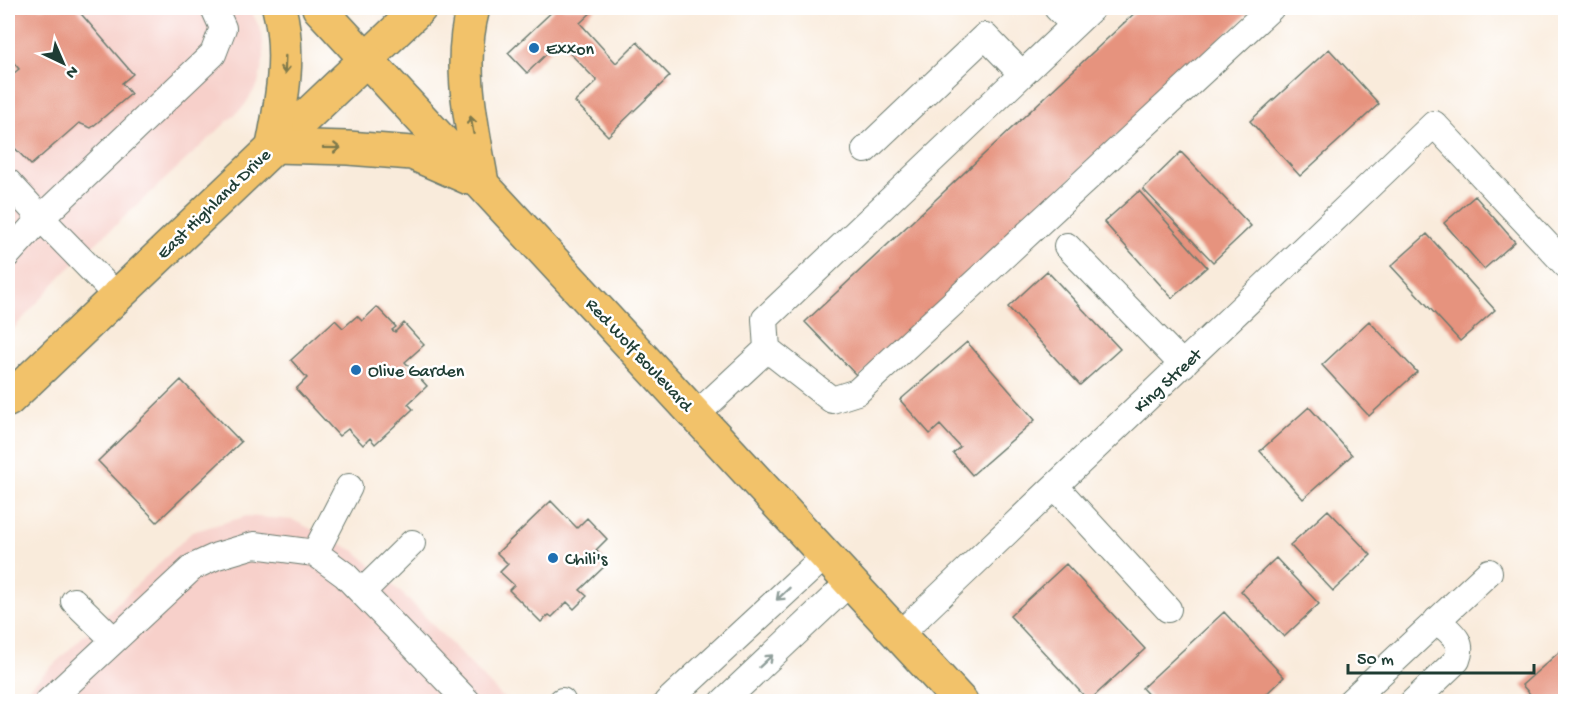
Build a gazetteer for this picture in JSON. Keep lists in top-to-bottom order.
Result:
{
  "streets": {
    "main road": ["East Highland Drive", "Red Wolf Boulevard"],
    "street": ["King Street"]
  },
  "crossings": [
    ["East Highland Drive", "Red Wolf Boulevard"],
    ["Red Wolf Boulevard", "King Street"]
  ],
  "places": ["Exxon", "Olive Garden", "Chili's"],
  "scale_bar": "50 m",
  "north": "bottom right"
}
